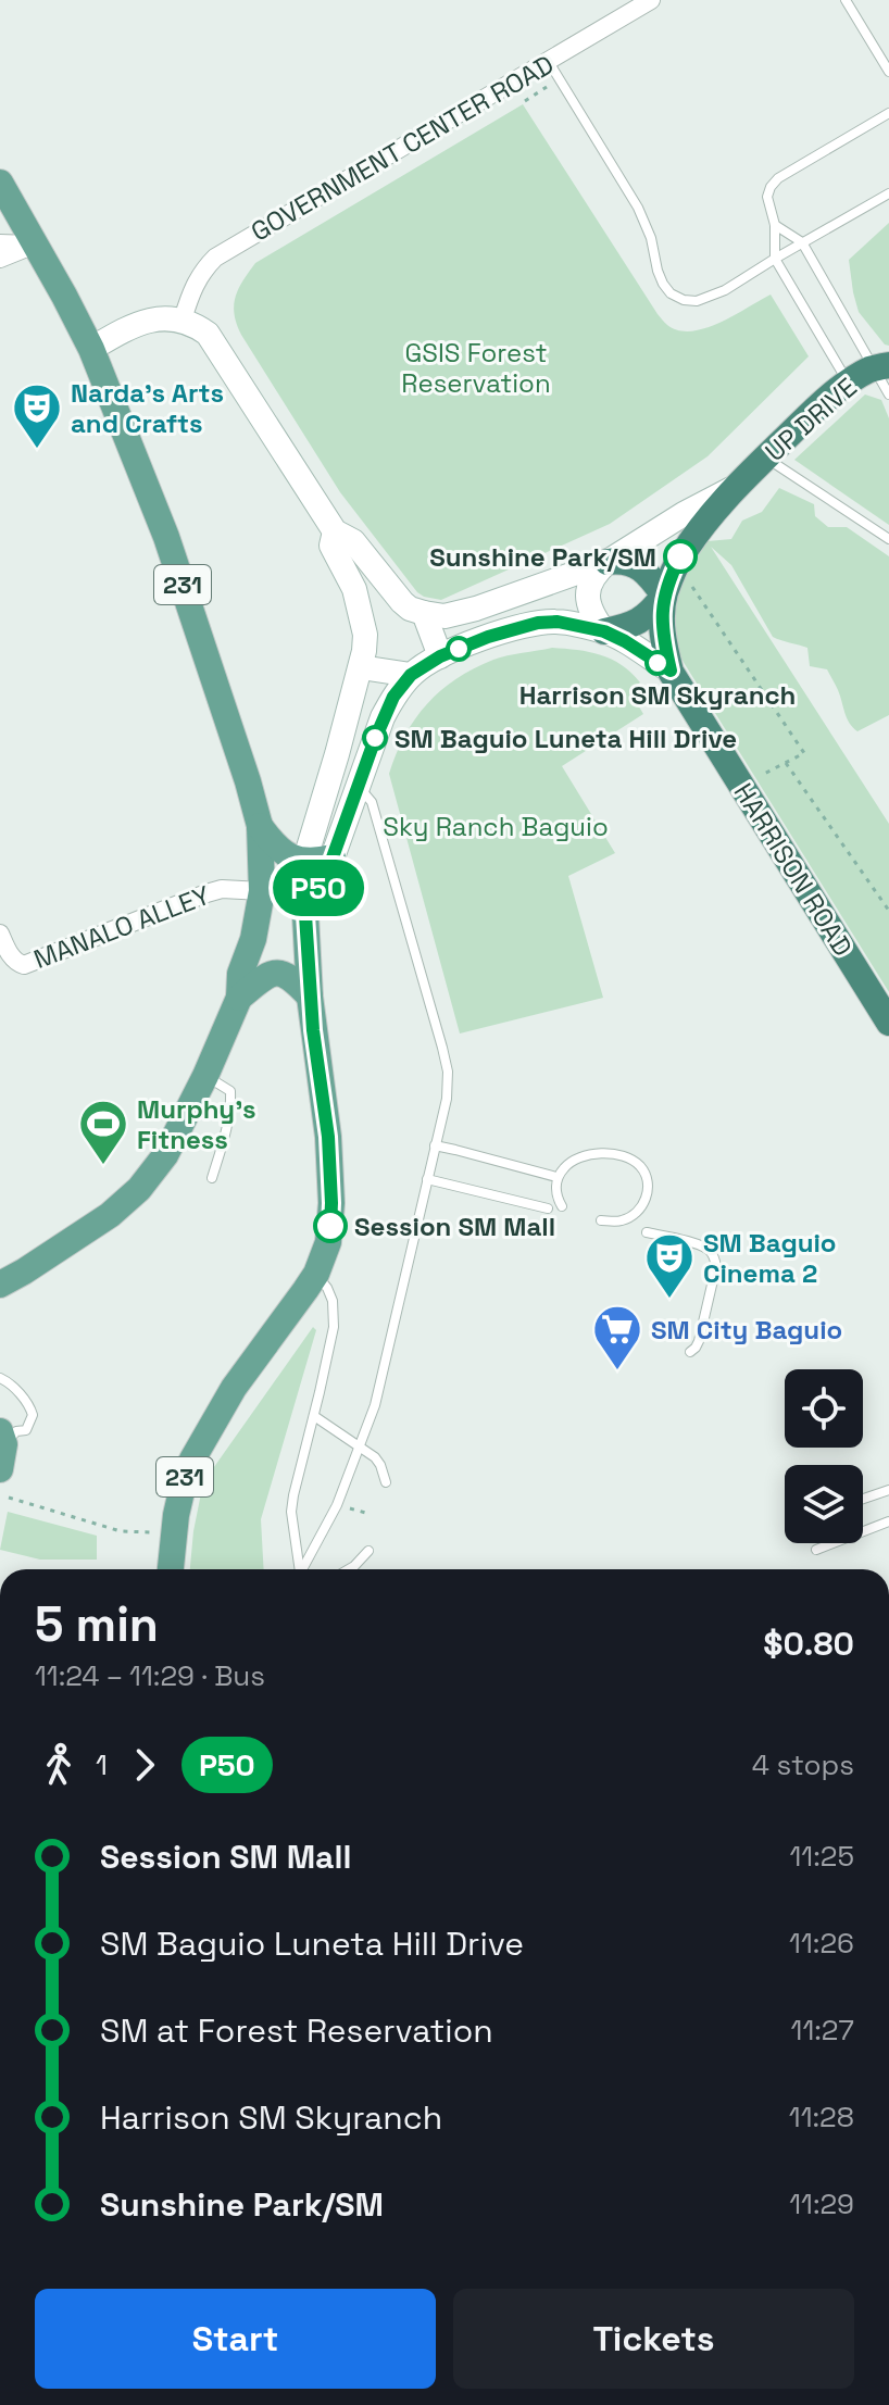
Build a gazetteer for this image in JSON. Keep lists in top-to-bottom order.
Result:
{
  "streets": {
    "highway": ["UP DRIVE", "HARRISON ROAD"],
    "main road": ["231"],
    "street": ["GOVERNMENT CENTER ROAD", "MANALO ALLEY"]
  },
  "crossings": [
    ["UP DRIVE", "HARRISON ROAD"],
    ["231", "MANALO ALLEY"]
  ],
  "parks": ["GSIS Forest Reservation", "Sky Ranch Baguio"],
  "places": {
    "theatre": ["Narda's Arts and Crafts", "SM Baguio Cinema 2"],
    "other": [
      "Sunshine Park/SM",
      "Harrison SM Skyranch",
      "SM Baguio Luneta Hill Drive",
      "Session SM Mall"
    ],
    "sports": ["Murphy's Fitness"],
    "supermarket": ["SM City Baguio"]
  },
  "lines": ["bus line P50"],
  "page": {
    "on_map": "P50",
    "heading": ["5 min", "11:24 – 11:29 · Bus", "$0.80"],
    "legs": ["1", "P50", "4 stops"],
    "list": [
      {
        "name": "Session SM Mall",
        "value": "11:25"
      },
      {
        "name": "SM Baguio Luneta Hill Drive",
        "value": "11:26"
      },
      {
        "name": "SM at Forest Reservation",
        "value": "11:27"
      },
      {
        "name": "Harrison SM Skyranch",
        "value": "11:28"
      },
      {
        "name": "Sunshine Park/SM",
        "value": "11:29"
      }
    ],
    "buttons": ["Start", "Tickets"]
  }
}
